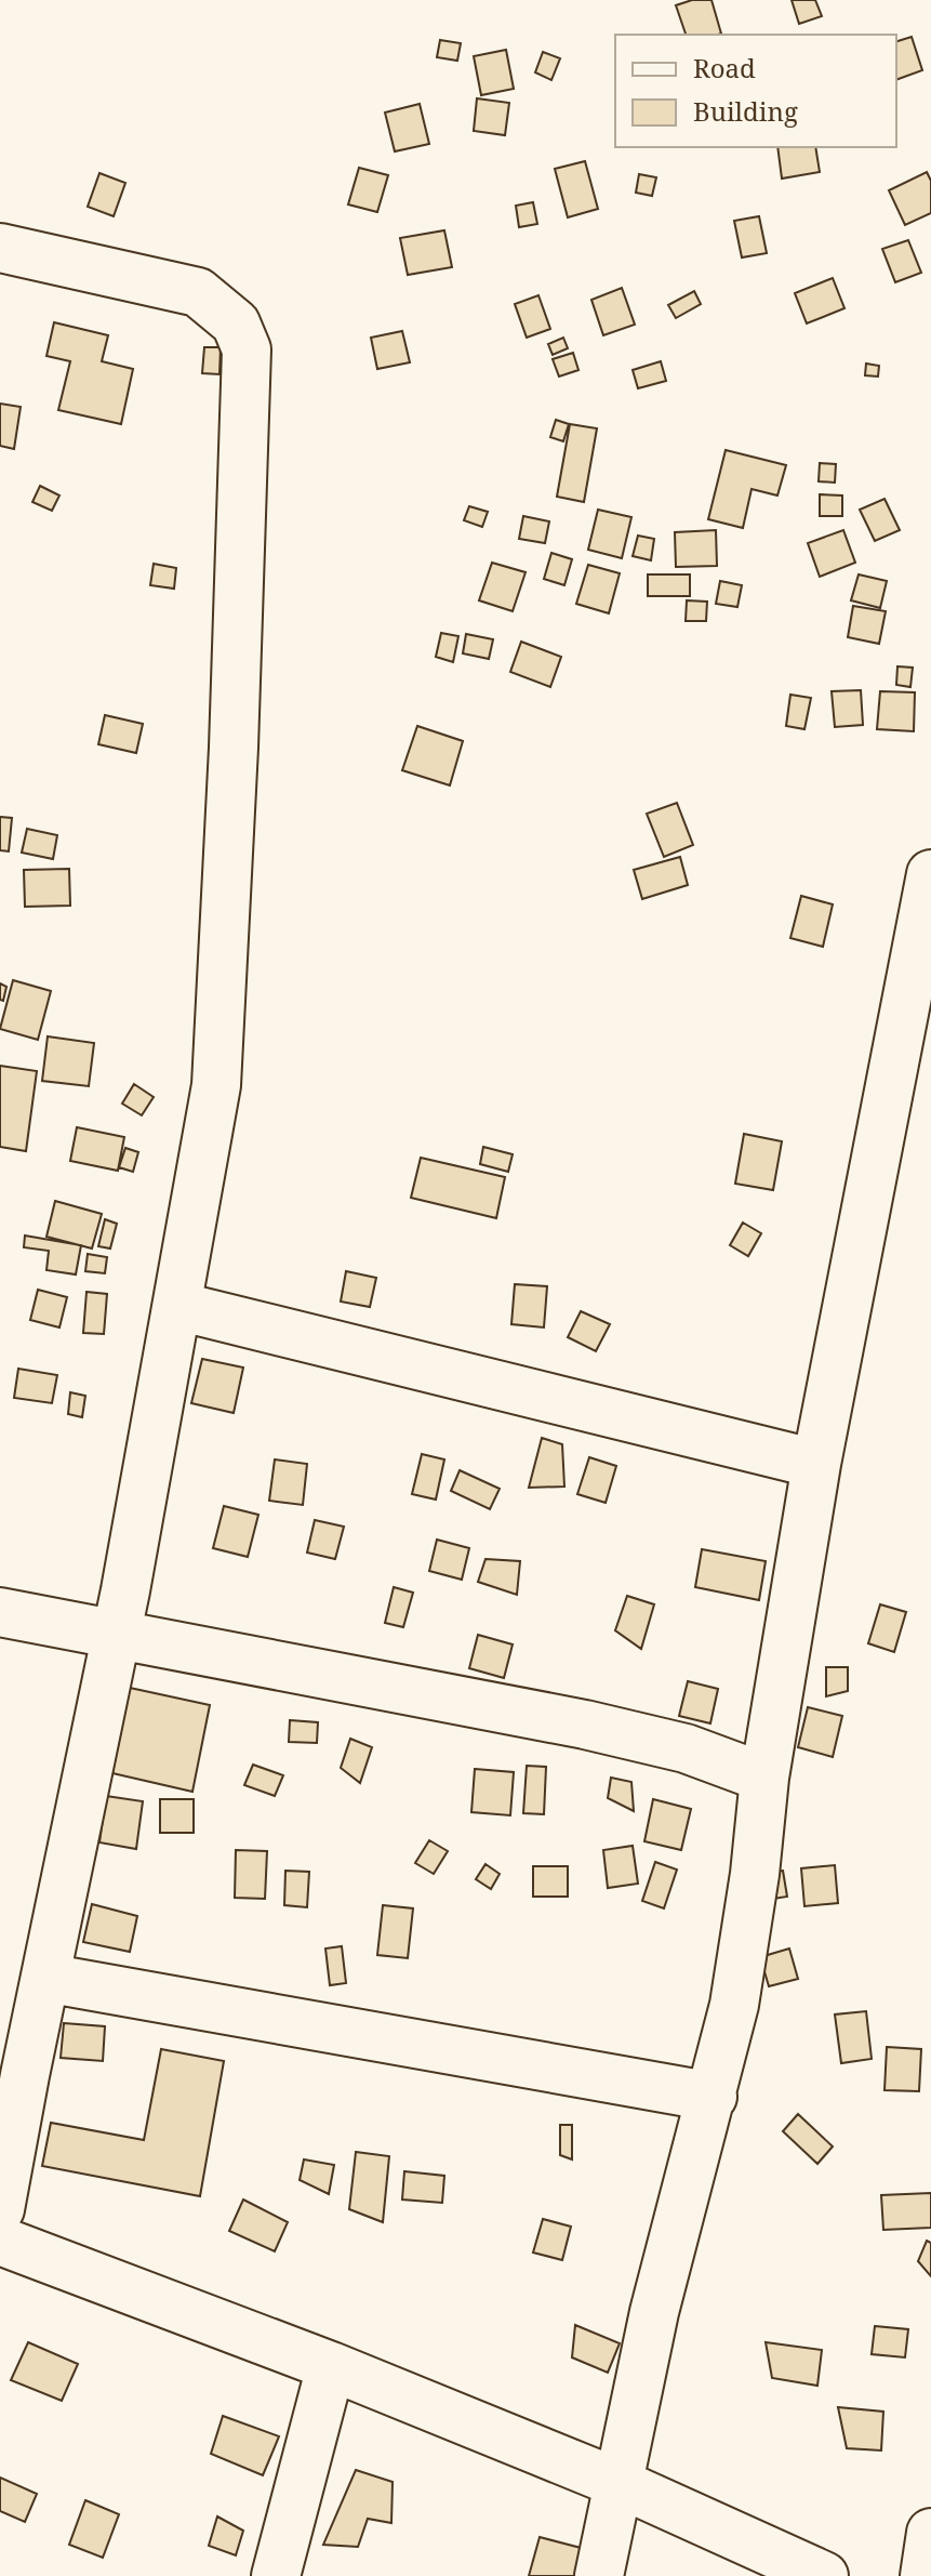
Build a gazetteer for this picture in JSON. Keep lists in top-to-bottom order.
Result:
{
  "legend": ["Road", "Building"]
}
